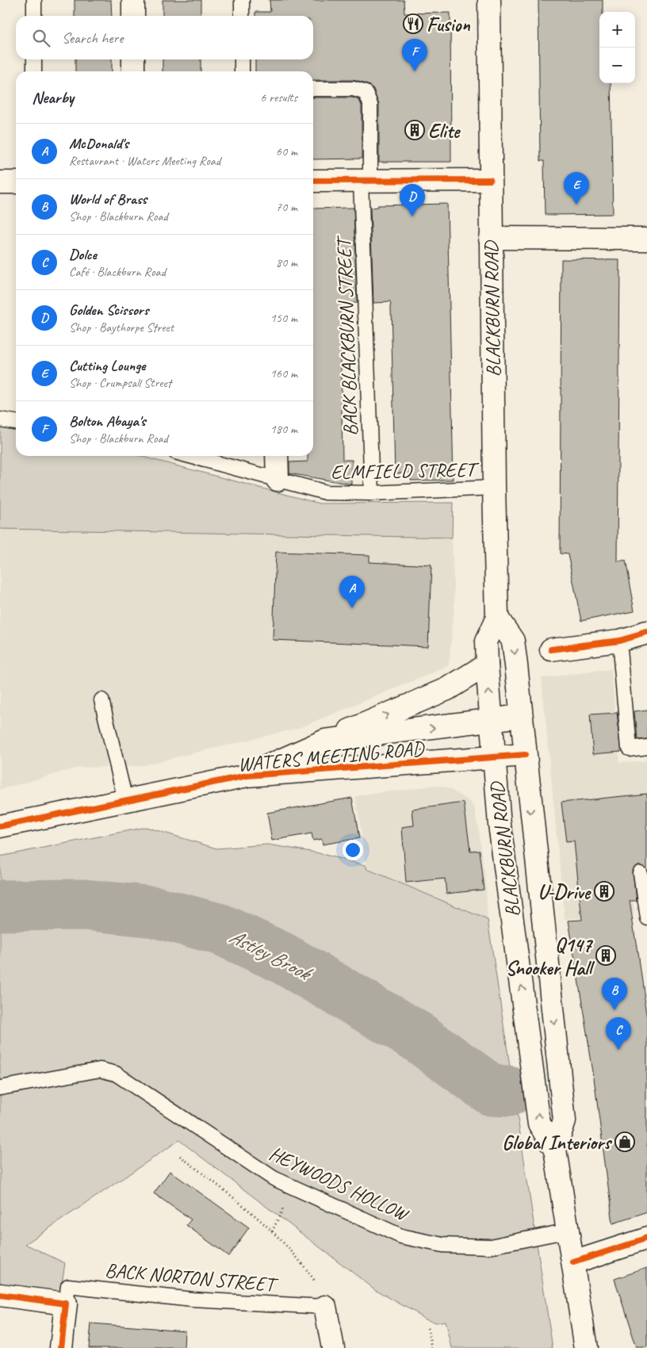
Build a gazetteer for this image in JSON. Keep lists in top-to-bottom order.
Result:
{
  "streets": {
    "main road": ["BLACKBURN ROAD", "WATERS MEETING ROAD"],
    "lane": [
      "BACK BLACKBURN STREET",
      "ELMFIELD STREET",
      "HEYWOODS HOLLOW",
      "BACK NORTON STREET"
    ]
  },
  "crossings": [
    ["BLACKBURN ROAD", "ELMFIELD STREET"],
    ["BLACKBURN ROAD", "WATERS MEETING ROAD"],
    ["BLACKBURN ROAD", "HEYWOODS HOLLOW"],
    ["BACK BLACKBURN STREET", "ELMFIELD STREET"]
  ],
  "water": ["Astley Brook"],
  "places": {
    "restaurant": ["Fusion"],
    "building": ["Elite", "U-Drive", "Q147 Snooker Hall"],
    "shop": ["Global Interiors"]
  },
  "page": {
    "map_buttons": ["+", "−"],
    "search": "Search here",
    "pins": [
      "F",
      "E",
      "D",
      "A",
      "B",
      "C"
    ],
    "heading": ["Nearby", "6 results"],
    "list": [
      {
        "mark": "A",
        "name": "McDonald's",
        "note": "Restaurant · Waters Meeting Road",
        "value": "60 m"
      },
      {
        "mark": "B",
        "name": "World of Brass",
        "note": "Shop · Blackburn Road",
        "value": "70 m"
      },
      {
        "mark": "C",
        "name": "Dolce",
        "note": "Café · Blackburn Road",
        "value": "80 m"
      },
      {
        "mark": "D",
        "name": "Golden Scissors",
        "note": "Shop · Baythorpe Street",
        "value": "150 m"
      },
      {
        "mark": "E",
        "name": "Cutting Lounge",
        "note": "Shop · Crumpsall Street",
        "value": "160 m"
      },
      {
        "mark": "F",
        "name": "Bolton Abaya's",
        "note": "Shop · Blackburn Road",
        "value": "180 m"
      }
    ]
  }
}
